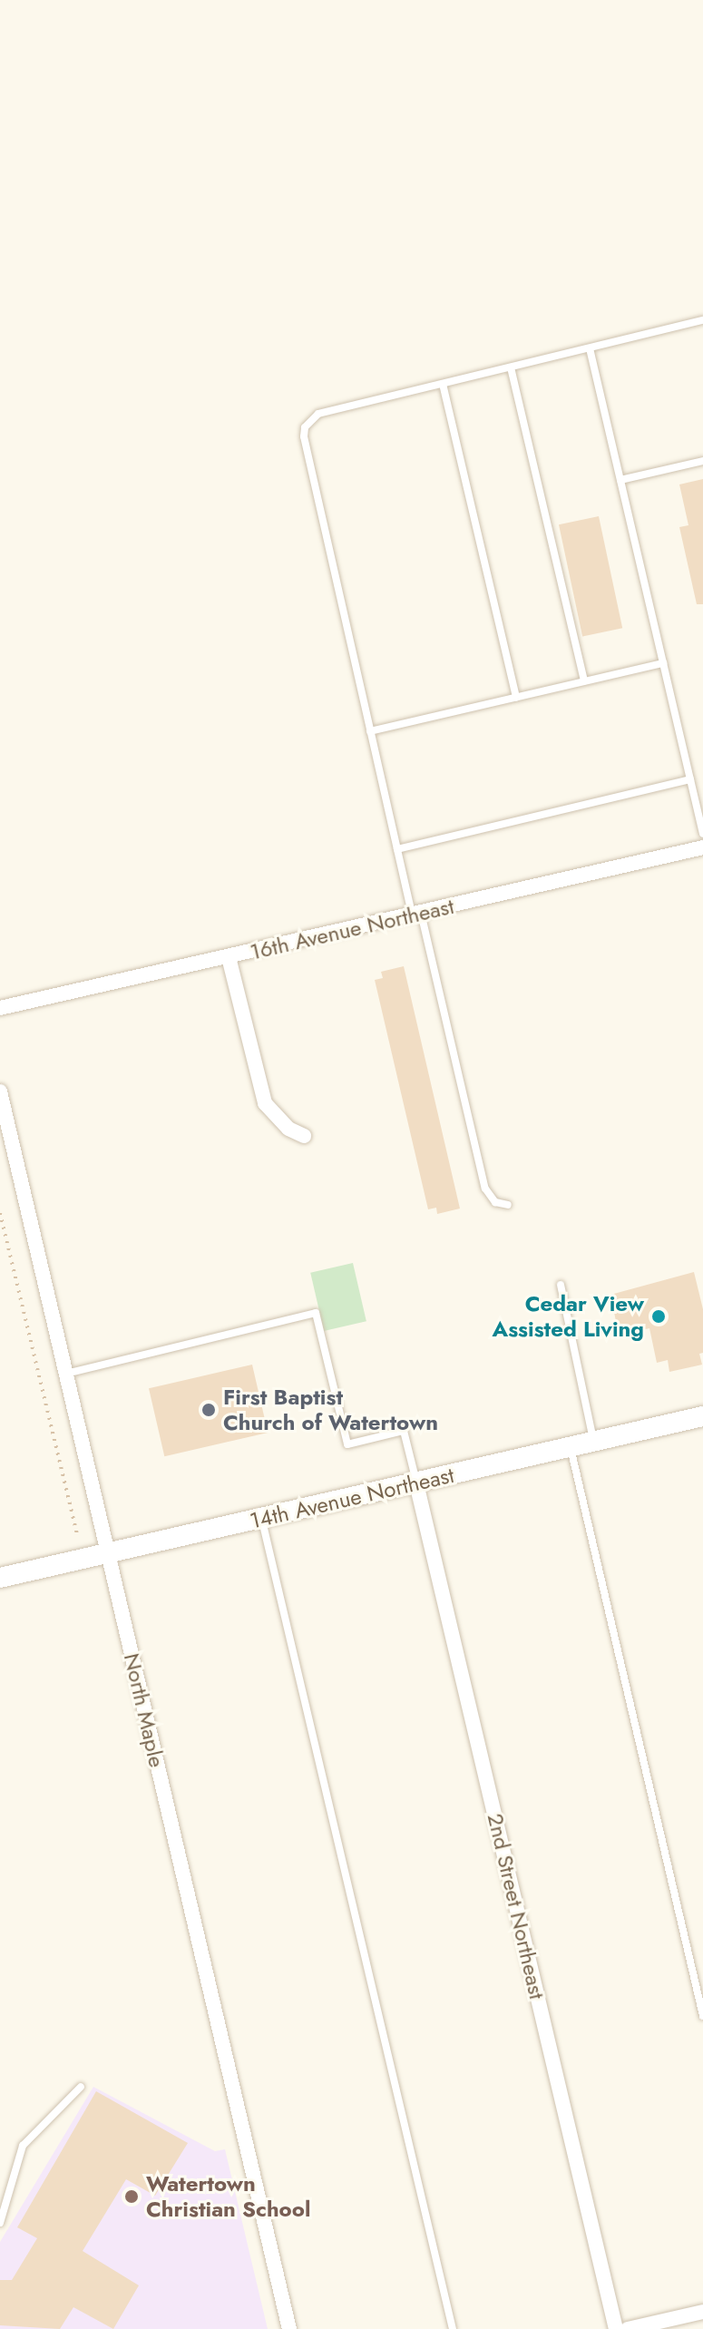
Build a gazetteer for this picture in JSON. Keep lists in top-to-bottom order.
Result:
{
  "streets": {
    "main road": ["14th Avenue Northeast"],
    "street": ["16th Avenue Northeast", "North Maple", "2nd Street Northeast"]
  },
  "crossings": [
    ["14th Avenue Northeast", "North Maple"],
    ["14th Avenue Northeast", "2nd Street Northeast"]
  ],
  "places": ["Cedar View Assisted Living", "First Baptist Church of Watertown", "Watertown Christian School"]
}
